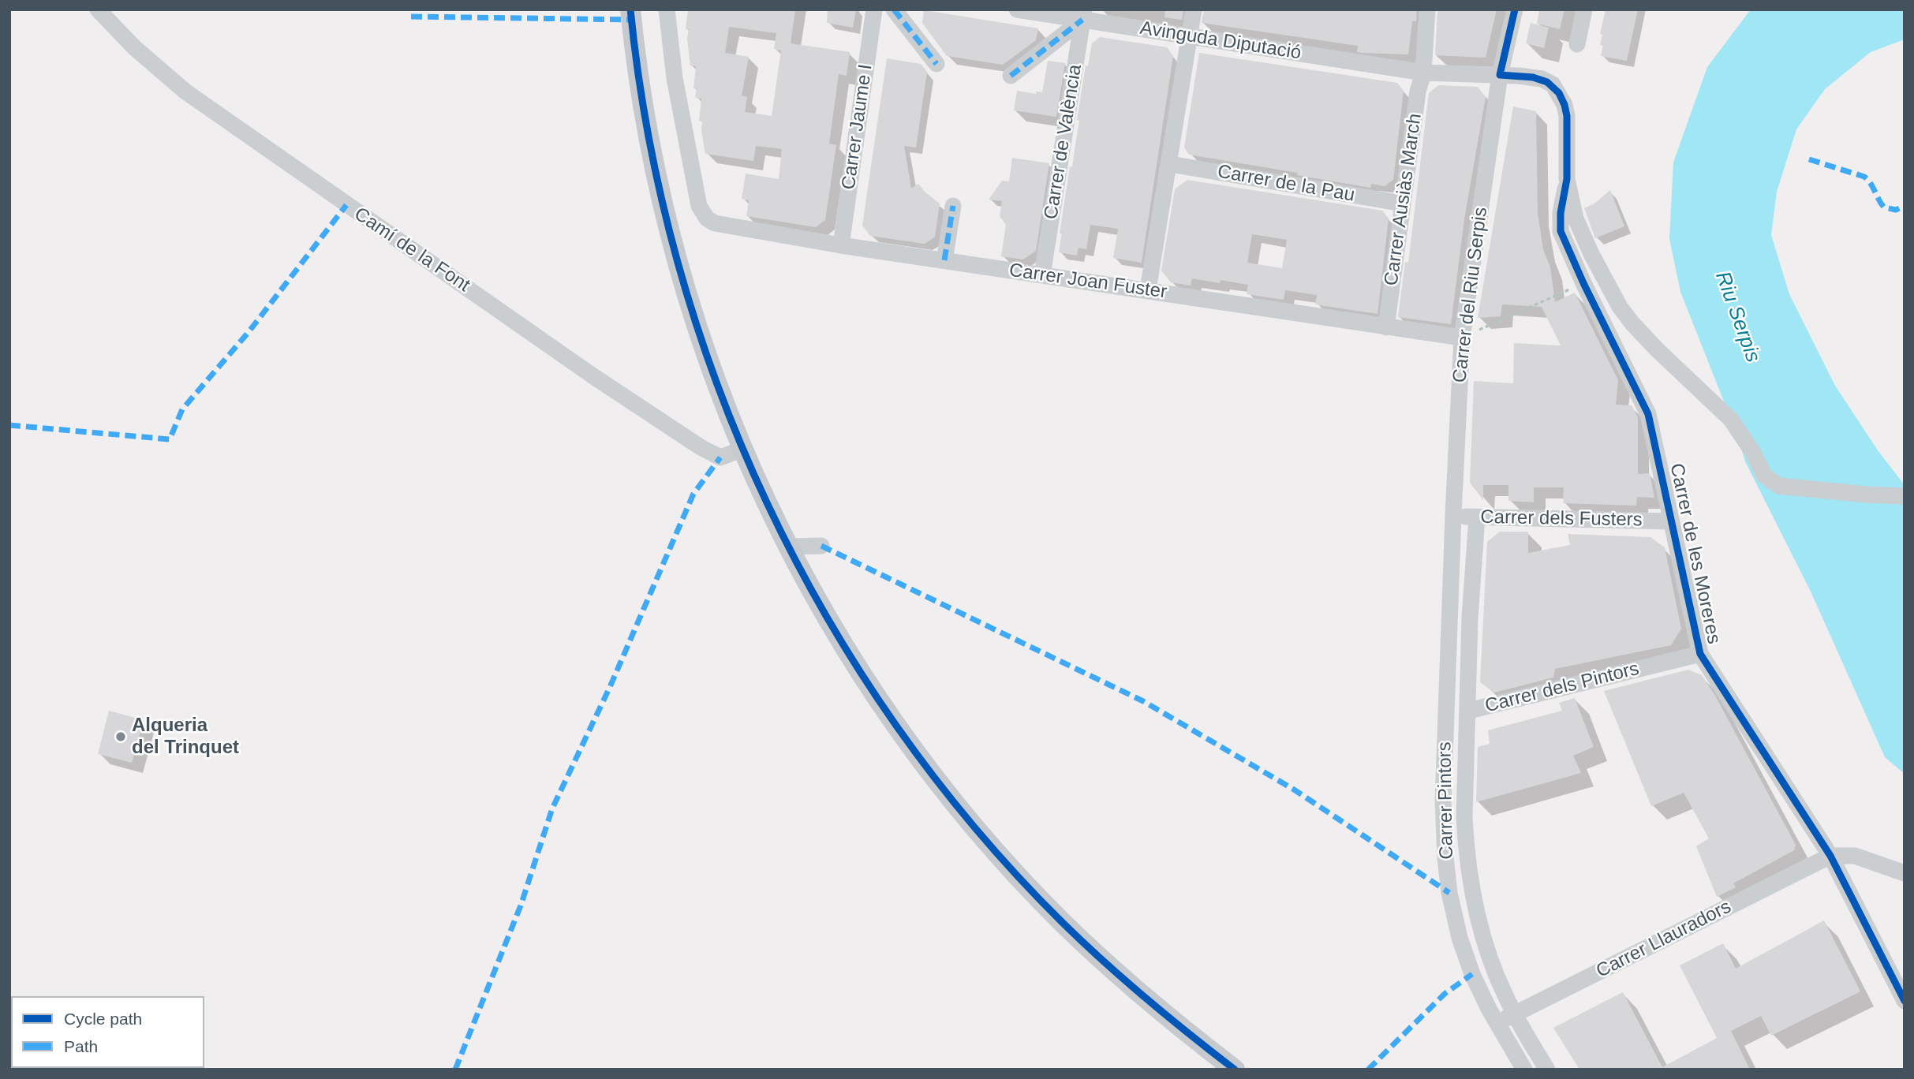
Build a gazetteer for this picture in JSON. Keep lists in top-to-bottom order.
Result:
{
  "streets": {
    "street": [
      "Avinguda Diputació",
      "Carrer Jaume I",
      "Carrer de València",
      "Carrer de la Pau",
      "Carrer Ausiàs March",
      "Camí de la Font",
      "Carrer Joan Fuster",
      "Carrer del Riu Serpis",
      "Carrer dels Fusters",
      "Carrer de les Moreres",
      "Carrer dels Pintors",
      "Carrer Pintors",
      "Carrer Llauradors"
    ]
  },
  "crossings": [
    ["Avinguda Diputació", "Carrer de València"],
    ["Avinguda Diputació", "Carrer Ausiàs March"],
    ["Carrer Jaume I", "Carrer Joan Fuster"],
    ["Carrer de València", "Carrer Joan Fuster"],
    ["Carrer de la Pau", "Carrer Ausiàs March"],
    ["Carrer Ausiàs March", "Carrer Joan Fuster"],
    ["Carrer Joan Fuster", "Carrer del Riu Serpis"],
    ["Carrer del Riu Serpis", "Carrer dels Fusters"],
    ["Carrer del Riu Serpis", "Carrer Pintors"],
    ["Carrer dels Fusters", "Carrer de les Moreres"],
    ["Carrer dels Fusters", "Carrer Pintors"],
    ["Carrer de les Moreres", "Carrer dels Pintors"],
    ["Carrer de les Moreres", "Carrer Llauradors"],
    ["Carrer dels Pintors", "Carrer Llauradors"],
    ["Carrer Pintors", "Carrer Llauradors"]
  ],
  "water": ["Riu Serpis"],
  "places": ["Alqueria del Trinquet"],
  "legend": ["Cycle path", "Path"]
}
